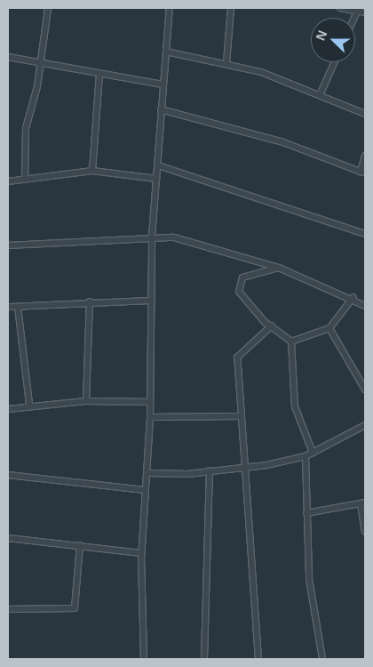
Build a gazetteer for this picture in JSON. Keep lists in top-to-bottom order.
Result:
{
  "north": "left"
}
